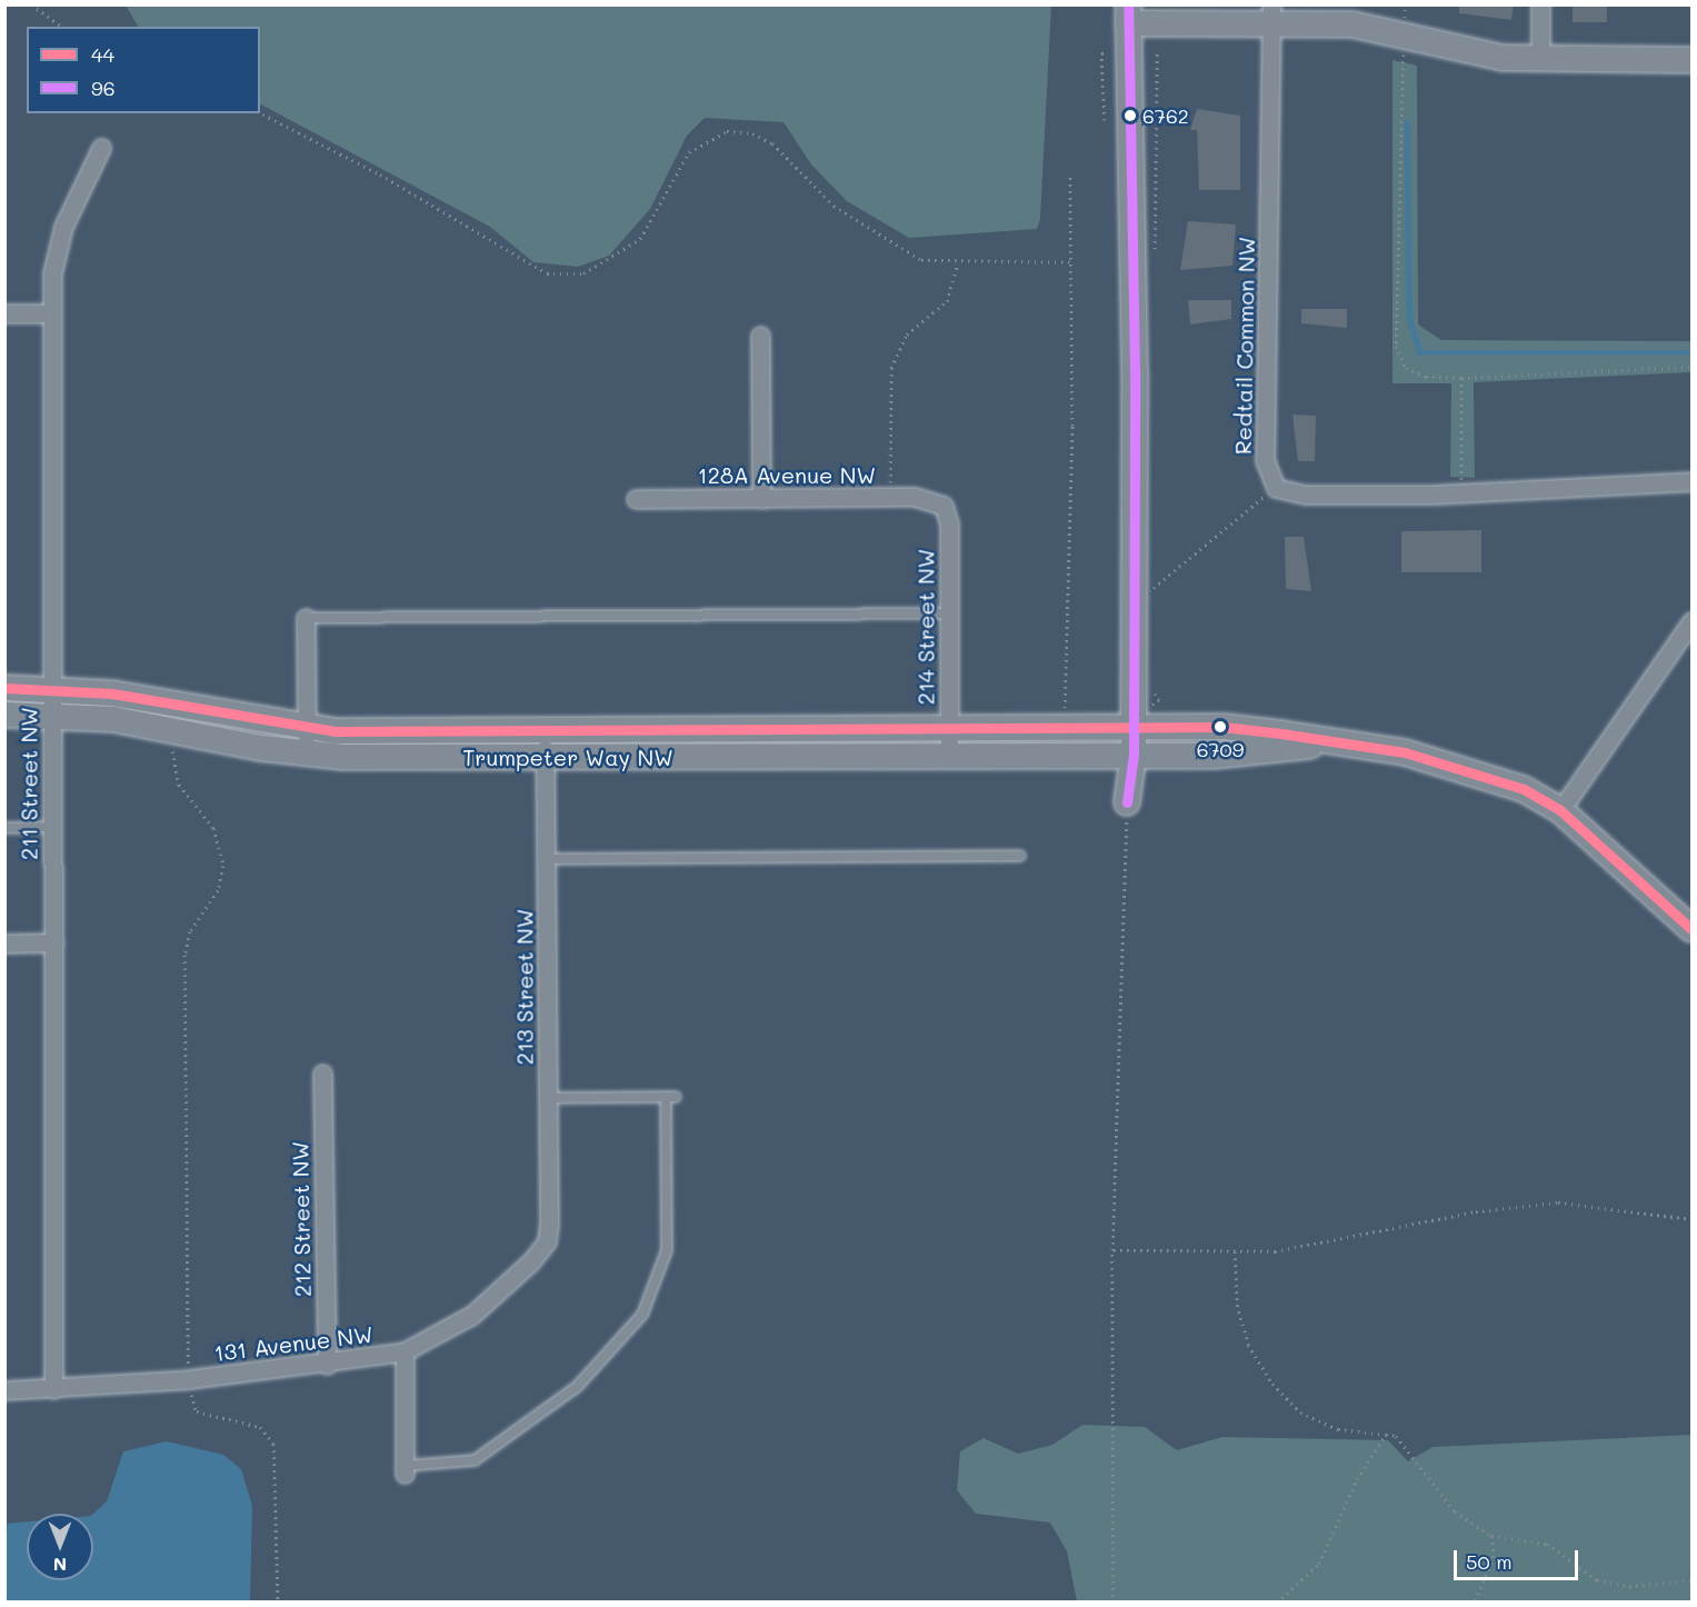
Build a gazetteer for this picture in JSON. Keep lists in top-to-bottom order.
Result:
{
  "streets": {
    "street": [
      "Redtail Common NW",
      "128A Avenue NW",
      "214 Street NW",
      "Trumpeter Way NW",
      "211 Street NW",
      "213 Street NW",
      "212 Street NW",
      "131 Avenue NW"
    ]
  },
  "crossings": [
    ["128A Avenue NW", "214 Street NW"],
    ["214 Street NW", "Trumpeter Way NW"],
    ["Trumpeter Way NW", "211 Street NW"],
    ["Trumpeter Way NW", "213 Street NW"],
    ["211 Street NW", "131 Avenue NW"],
    ["213 Street NW", "131 Avenue NW"],
    ["212 Street NW", "131 Avenue NW"]
  ],
  "places": ["6762", "6709"],
  "lines": ["transit line 96", "transit line 44"],
  "legend": ["44", "96"],
  "scale_bar": "50 m",
  "north": "bottom"
}
